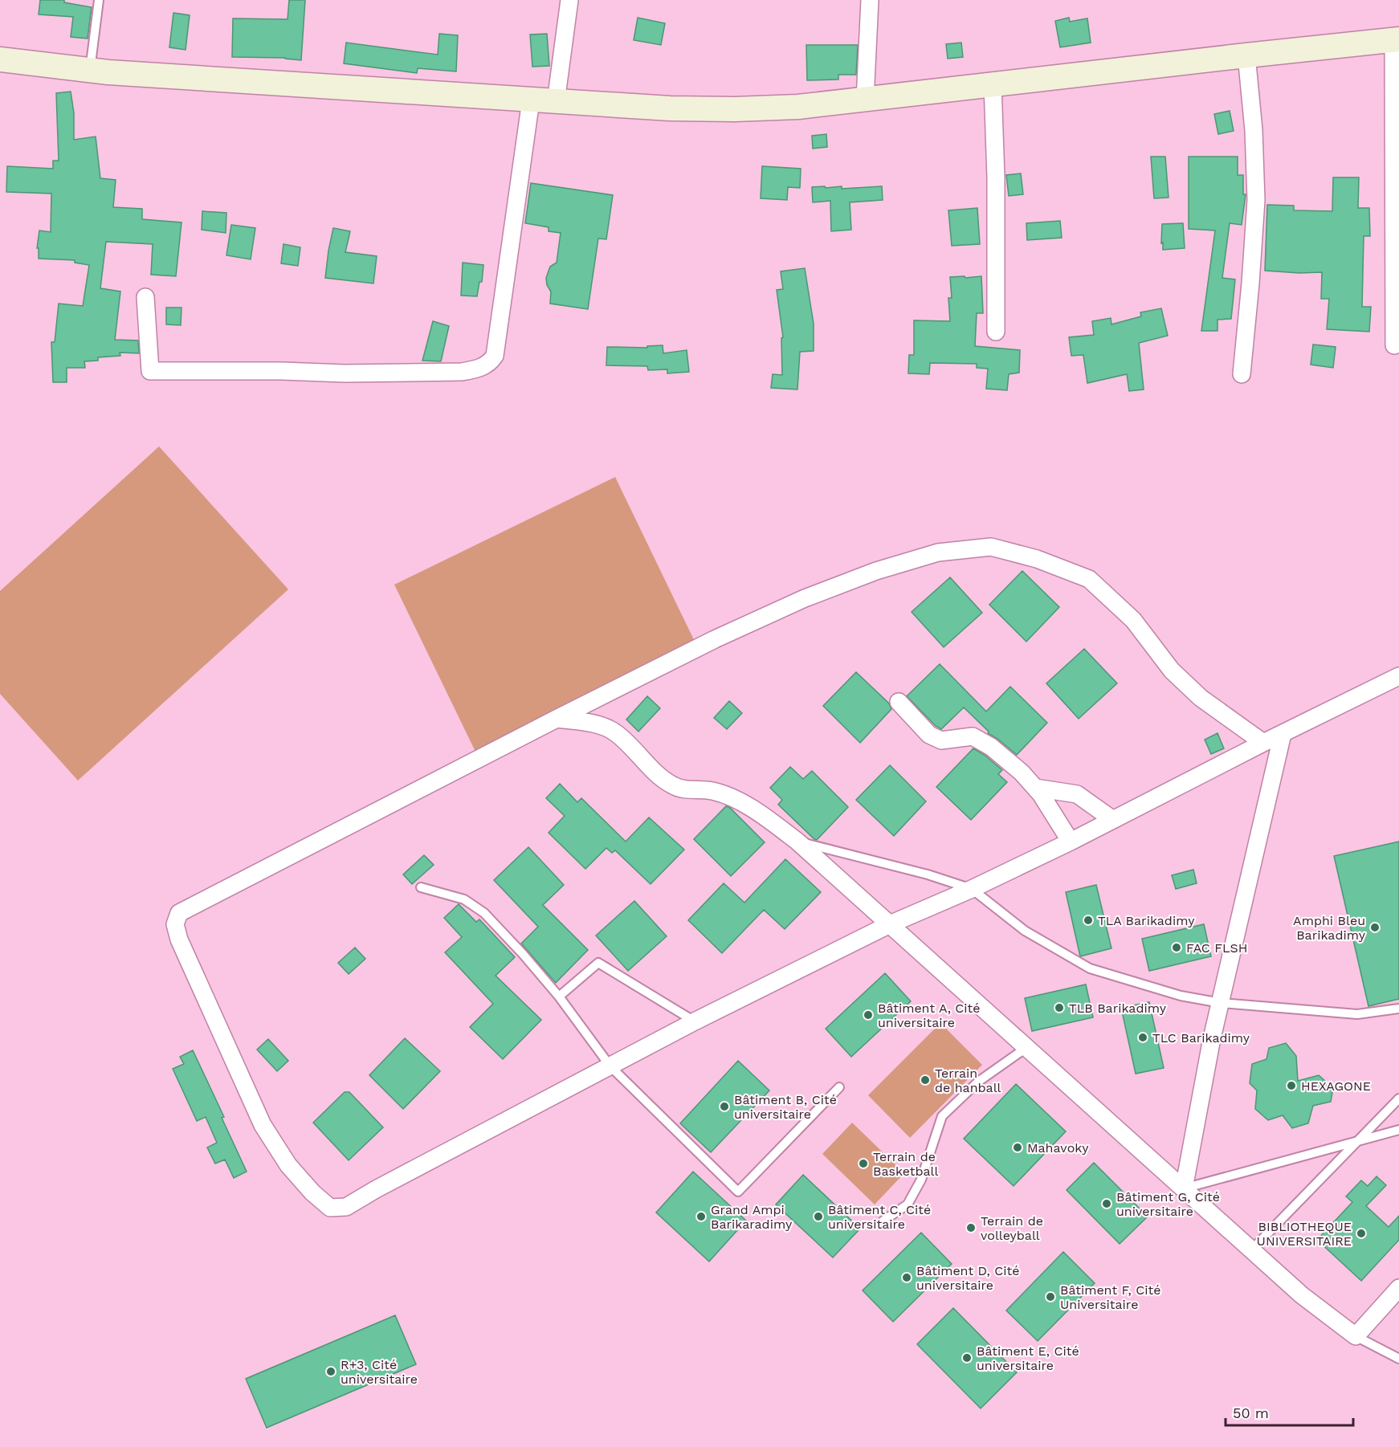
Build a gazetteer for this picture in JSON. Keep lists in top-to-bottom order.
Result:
{
  "places": [
    "TLA Barikadimy",
    "Amphi Bleu Barikadimy",
    "FAC FLSH",
    "TLB Barikadimy",
    "Bâtiment A, Cité universitaire",
    "TLC Barikadimy",
    "Terrain de hanball",
    "HEXAGONE",
    "Bâtiment B, Cité universitaire",
    "Mahavoky",
    "Terrain de Basketball",
    "Bâtiment G, Cité universitaire",
    "Grand Ampi Barikaradimy",
    "Bâtiment C, Cité universitaire",
    "Terrain de volleyball",
    "BIBLIOTHEQUE UNIVERSITAIRE",
    "Bâtiment D, Cité universitaire",
    "Bâtiment F, Cité Universitaire",
    "Bâtiment E, Cité universitaire",
    "R+3, Cité universitaire"
  ],
  "scale_bar": "50 m"
}
